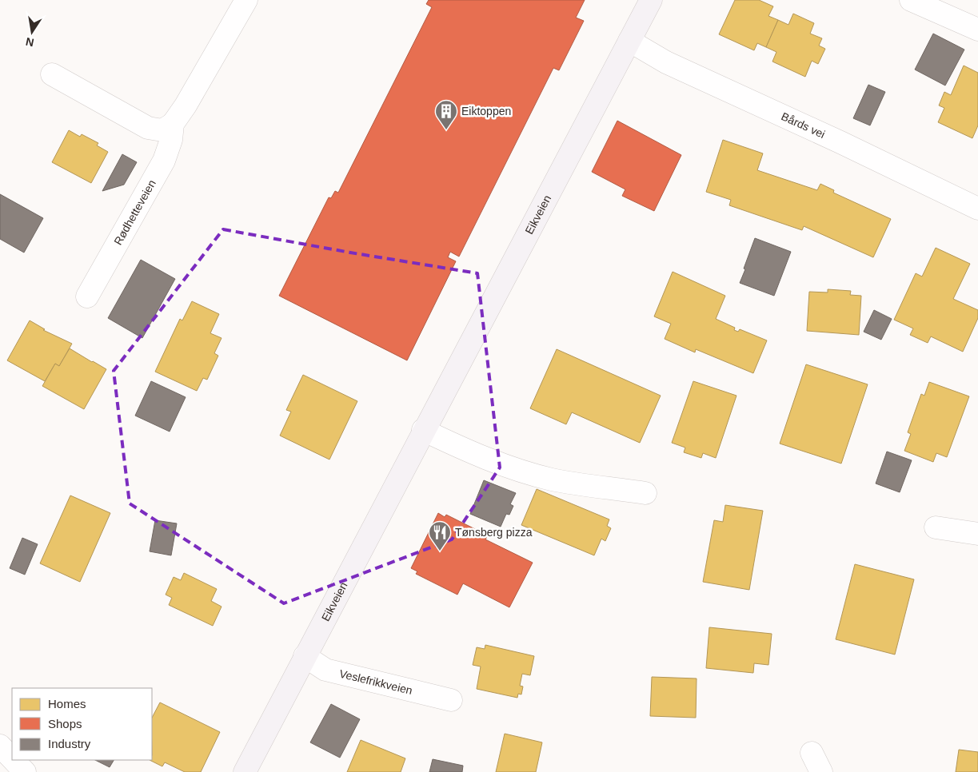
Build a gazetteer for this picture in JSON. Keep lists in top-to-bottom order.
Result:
{
  "streets": {
    "main road": ["Eikveien"],
    "street": ["Bårds vei", "Rødhetteveien", "Veslefrikkveien"]
  },
  "crossings": [
    ["Bårds vei", "Eikveien"],
    ["Eikveien", "Veslefrikkveien"]
  ],
  "places": {
    "building": ["Eiktoppen"],
    "restaurant": ["Tønsberg pizza"]
  },
  "legend": ["Homes", "Shops", "Industry"],
  "north": "bottom"
}
